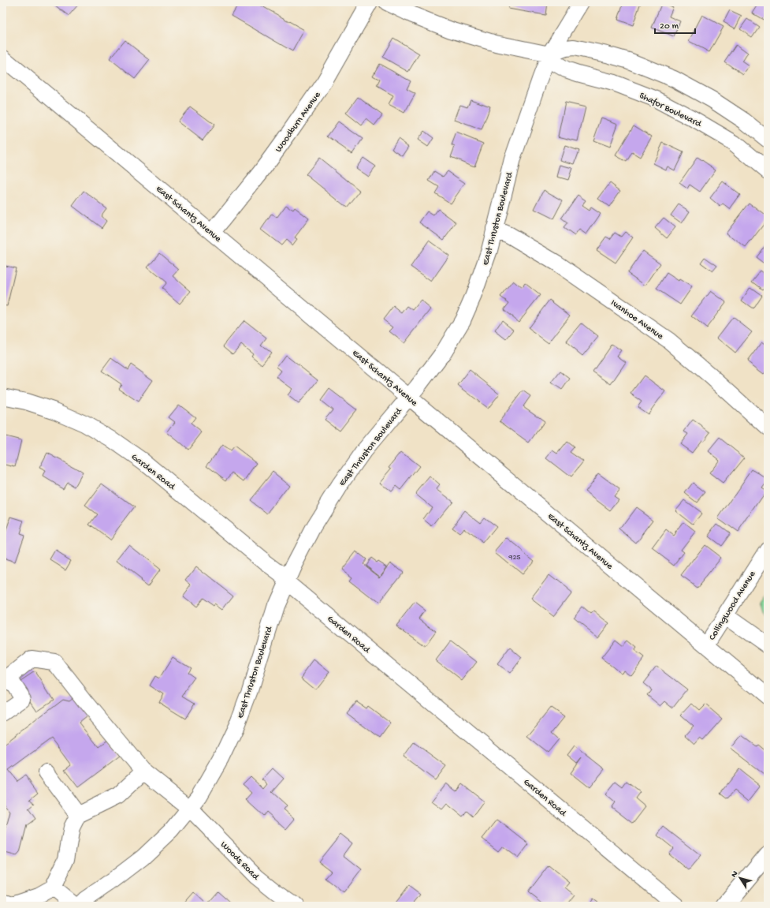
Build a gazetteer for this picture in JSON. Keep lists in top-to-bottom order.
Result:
{
  "streets": {
    "street": [
      "Shafor Boulevard",
      "Woodburn Avenue",
      "East Schantz Avenue",
      "East Thruston Boulevard",
      "Ivanhoe Avenue",
      "Garden Road",
      "Collingwood Avenue",
      "Woods Road"
    ]
  },
  "crossings": [
    ["Shafor Boulevard", "East Thruston Boulevard"],
    ["Woodburn Avenue", "East Schantz Avenue"],
    ["East Schantz Avenue", "East Thruston Boulevard"],
    ["East Schantz Avenue", "Collingwood Avenue"],
    ["East Thruston Boulevard", "Ivanhoe Avenue"],
    ["East Thruston Boulevard", "Garden Road"],
    ["East Thruston Boulevard", "Woods Road"]
  ],
  "house_numbers": ["925"],
  "scale_bar": "20 m",
  "north": "top left"
}
